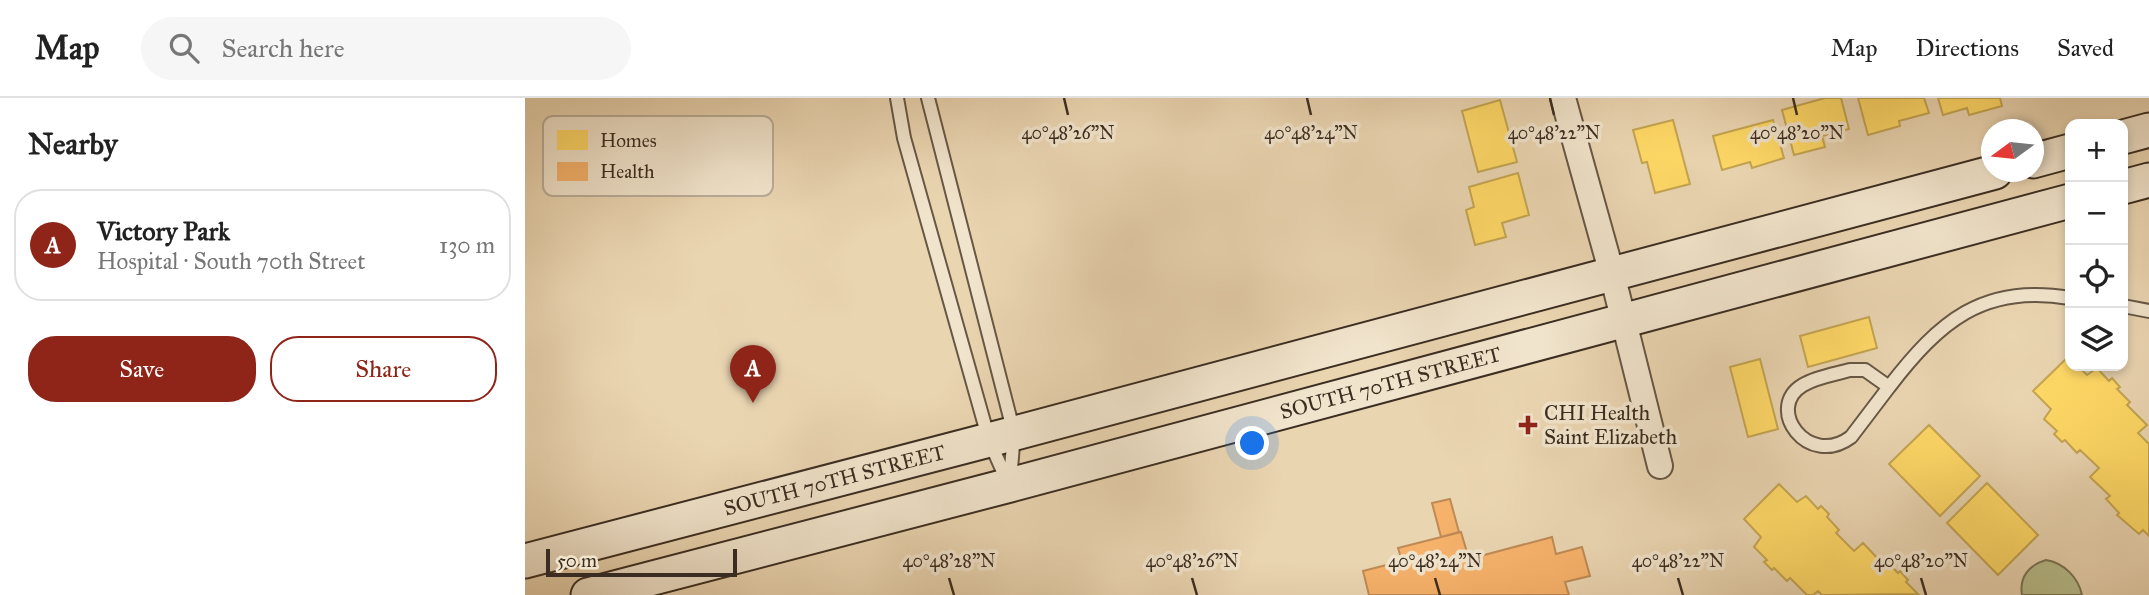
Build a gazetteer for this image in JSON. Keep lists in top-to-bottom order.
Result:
{
  "streets": {
    "main road": ["SOUTH 70TH STREET"]
  },
  "places": {
    "health": ["CHI Health Saint Elizabeth"]
  },
  "legend": ["Homes", "Health"],
  "scale_bar": "50 m",
  "north": "left",
  "page": {
    "header": "Map",
    "search": "Search here",
    "nav": ["Map", "Directions", "Saved"],
    "heading": "Nearby",
    "map_buttons": ["+", "−"],
    "list": [
      {
        "mark": "A",
        "name": "Victory Park",
        "note": "Hospital · South 70th Street",
        "value": "130 m"
      }
    ],
    "buttons": ["Save", "Share"],
    "pins": "A",
    "scale": "50 m"
  },
  "coordinates": [
    "40°48'26\"N",
    "40°48'24\"N",
    "40°48'22\"N",
    "40°48'20\"N",
    "40°48'28\"N"
  ]
}
